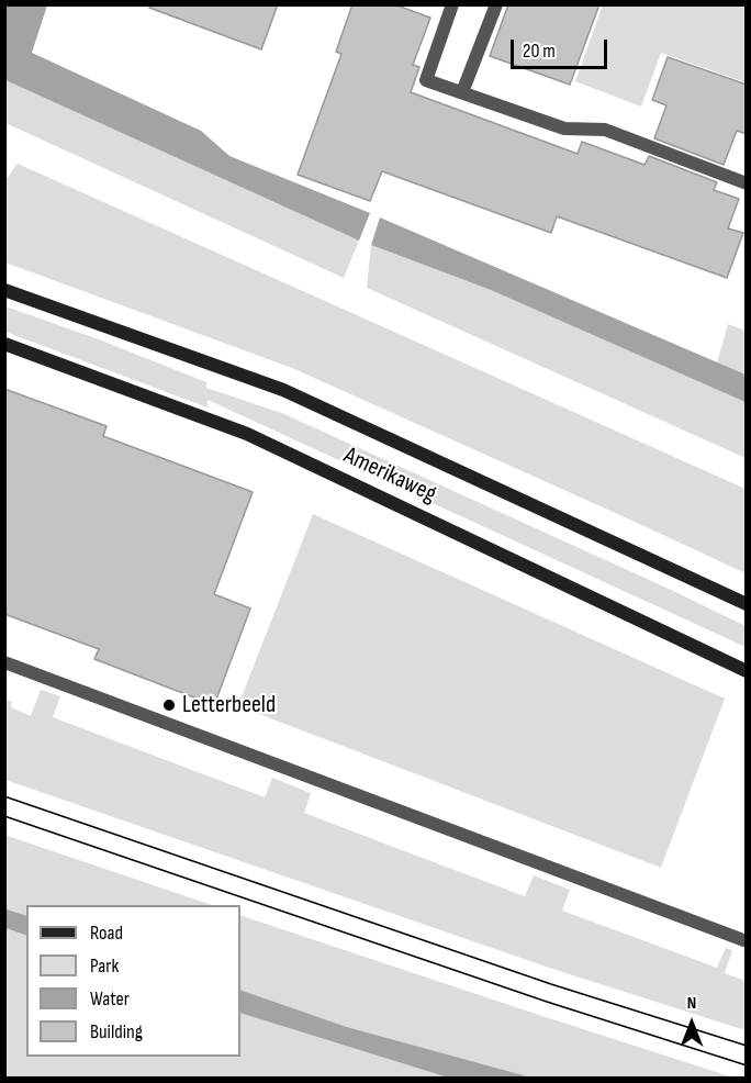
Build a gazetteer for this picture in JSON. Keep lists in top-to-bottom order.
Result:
{
  "streets": {
    "main road": ["Amerikaweg"]
  },
  "places": ["Letterbeeld"],
  "legend": [
    "Road",
    "Park",
    "Water",
    "Building"
  ],
  "scale_bar": "20 m",
  "north": "top"
}
